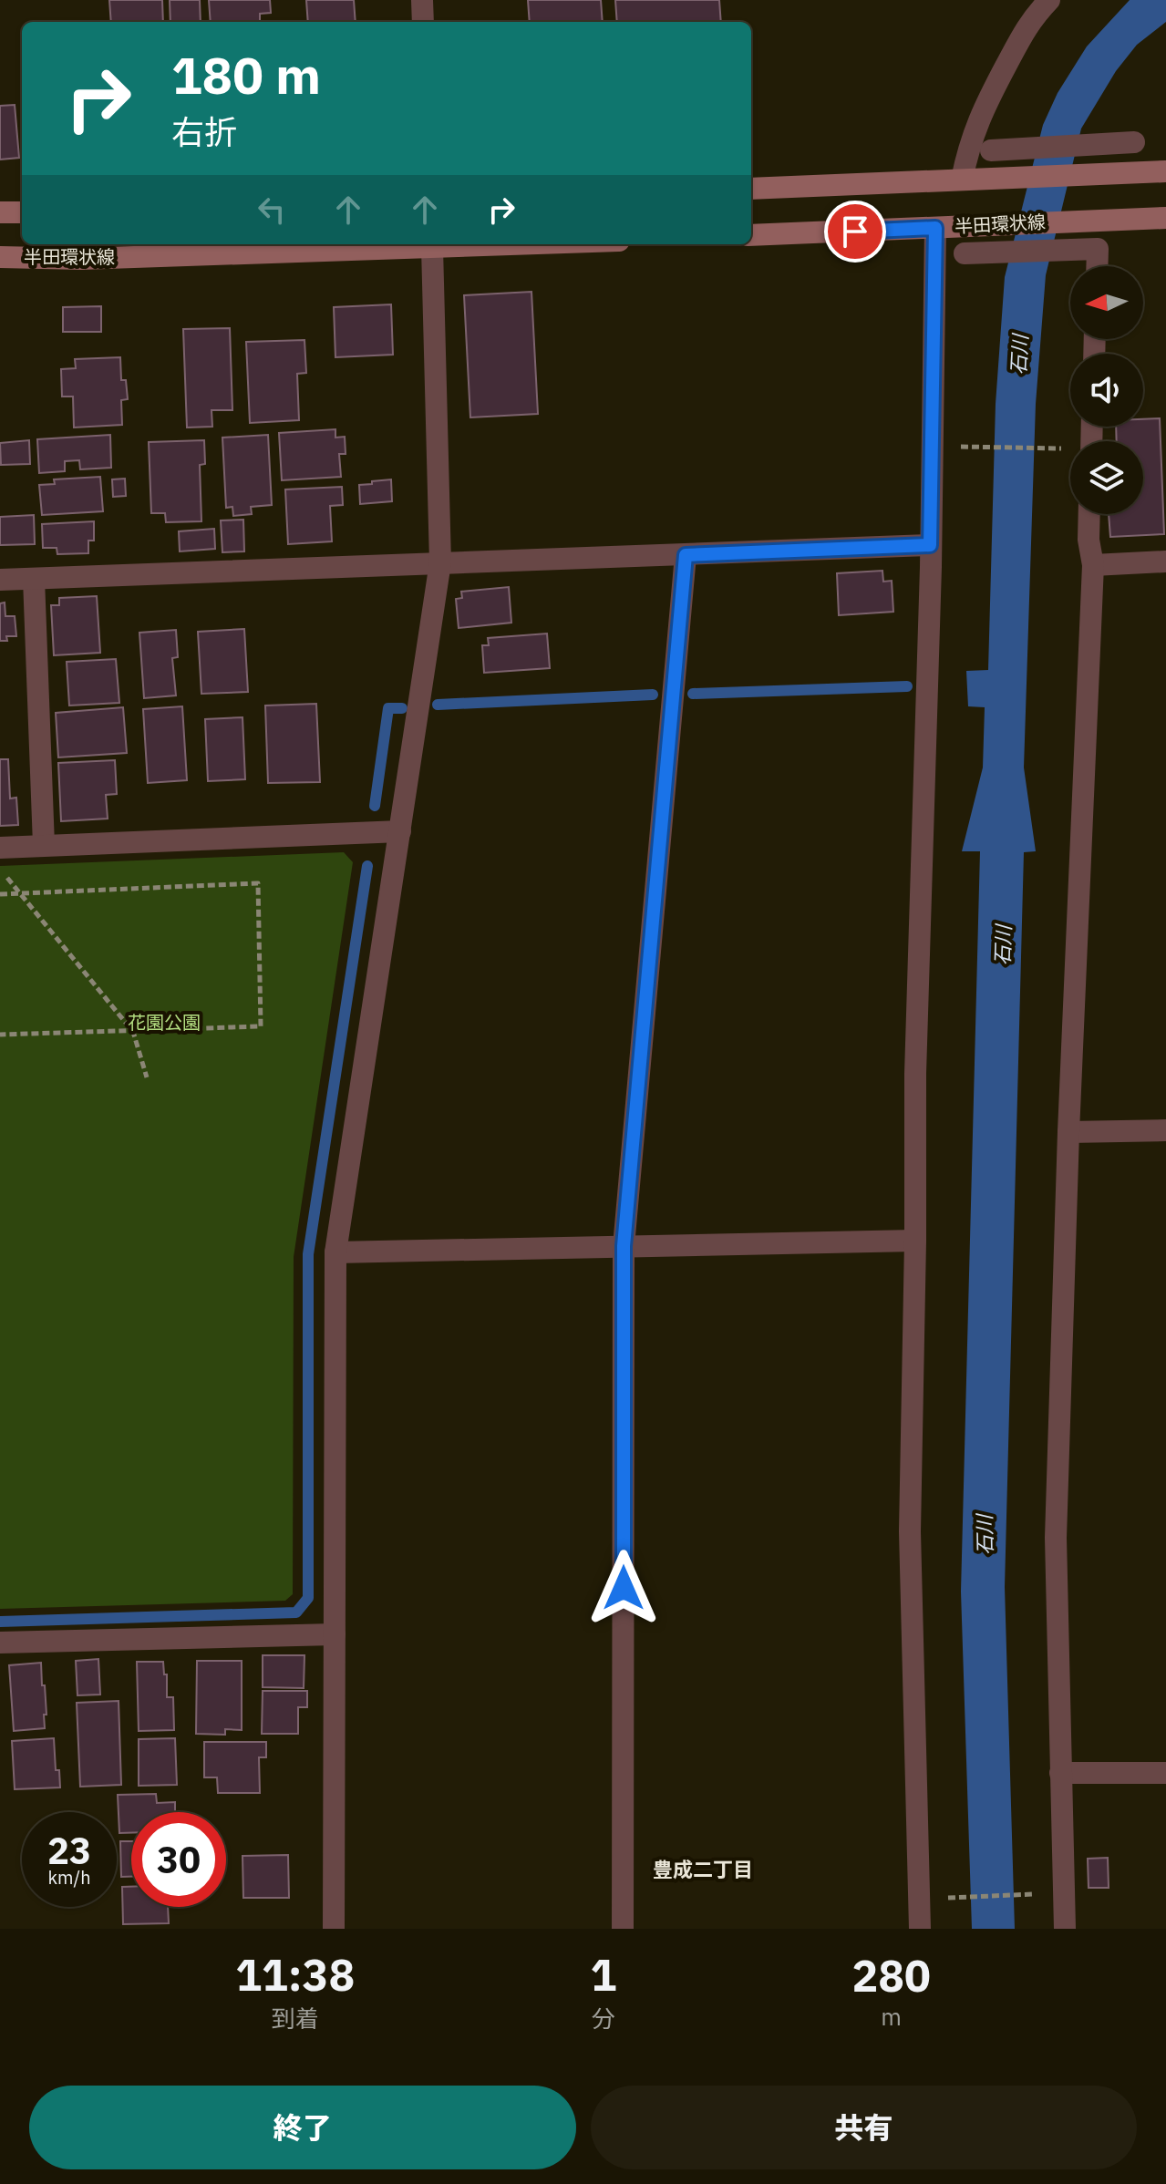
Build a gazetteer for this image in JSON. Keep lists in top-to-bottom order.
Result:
{
  "streets": {
    "main road": ["半田環状線"]
  },
  "districts": ["豊成二丁目"],
  "water": ["石川"],
  "parks": ["花園公園"],
  "north": "left",
  "page": {
    "turn": ["180 m", "右折"],
    "speed": "23 km/h",
    "limit": "30",
    "eta": [
      "11:38",
      "到着",
      "1",
      "分",
      "280",
      "m"
    ],
    "buttons": ["終了", "共有"]
  }
}
